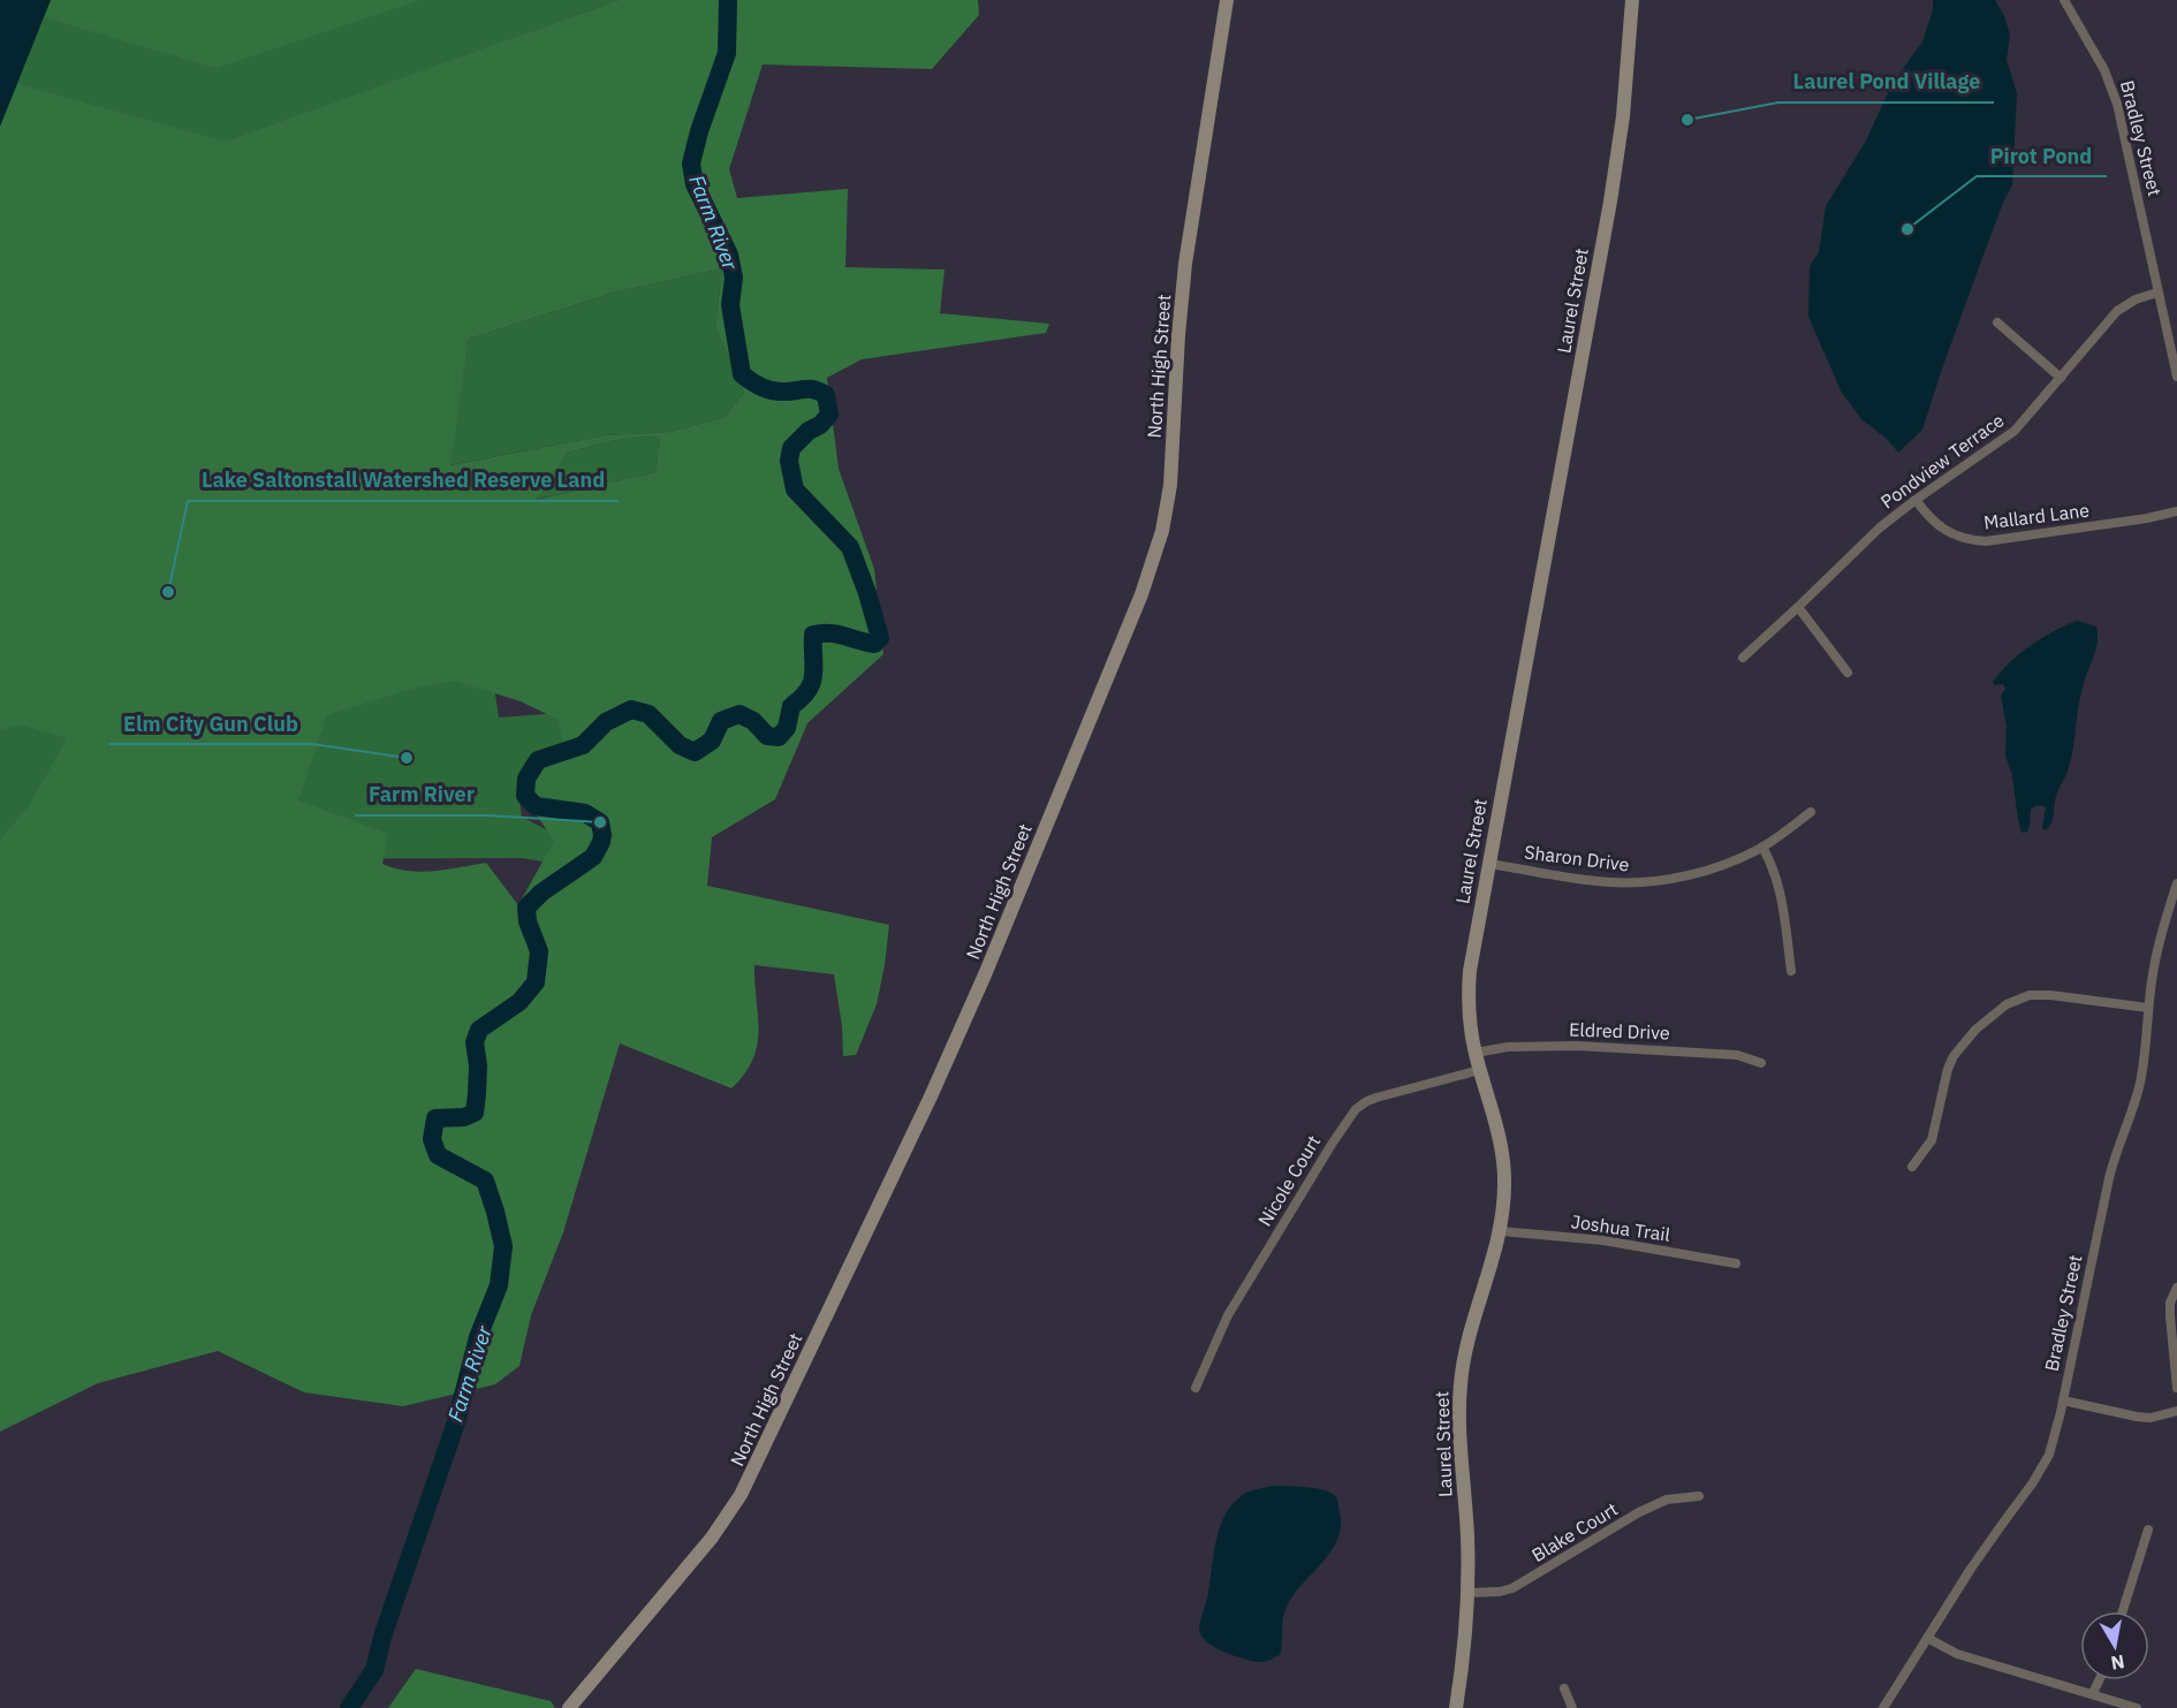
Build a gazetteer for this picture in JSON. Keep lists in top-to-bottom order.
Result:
{
  "streets": {
    "main road": ["Laurel Street", "North High Street"],
    "street": [
      "Bradley Street",
      "Pondview Terrace",
      "Mallard Lane",
      "Sharon Drive",
      "Eldred Drive",
      "Nicole Court",
      "Joshua Trail",
      "Blake Court"
    ]
  },
  "crossings": [
    ["Bradley Street", "Pondview Terrace"],
    ["Laurel Street", "Sharon Drive"],
    ["Laurel Street", "Eldred Drive"],
    ["Laurel Street", "Nicole Court"],
    ["Laurel Street", "Joshua Trail"],
    ["Laurel Street", "Blake Court"],
    ["Pondview Terrace", "Mallard Lane"]
  ],
  "water": ["Farm River"],
  "places": [
    "Laurel Pond Village",
    "Pirot Pond",
    "Lake Saltonstall Watershed Reserve Land",
    "Elm City Gun Club",
    "Farm River"
  ],
  "north": "bottom"
}
